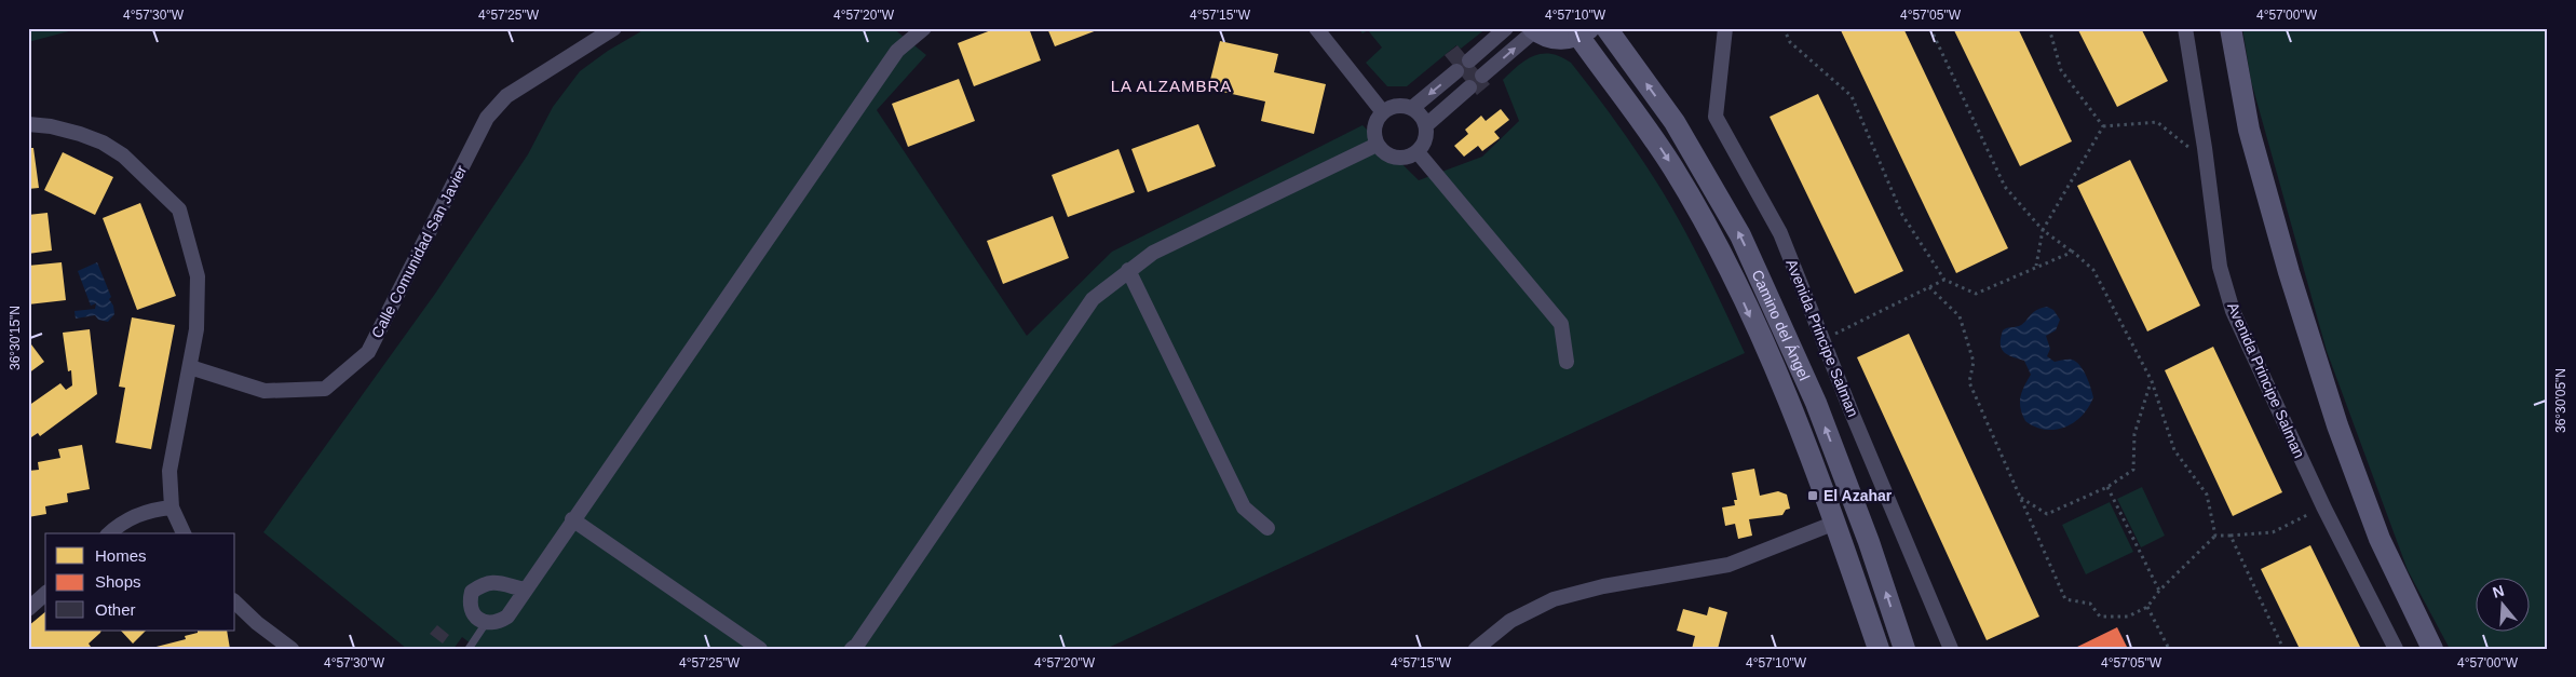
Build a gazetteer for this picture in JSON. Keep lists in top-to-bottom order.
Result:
{
  "streets": {
    "street": ["Calle Comunidad San Javier", "Camino del Ángel", "Avenida Principe Salman"]
  },
  "districts": ["LA ALZAMBRA"],
  "places": {
    "transit": ["El Azahar"]
  },
  "legend": ["Homes", "Shops", "Other"],
  "north": "top",
  "coordinates": [
    "4°57'30\"W",
    "4°57'25\"W",
    "4°57'20\"W",
    "4°57'15\"W",
    "4°57'10\"W",
    "4°57'05\"W",
    "4°57'00\"W",
    "36°30'15\"N",
    "36°30'05\"N"
  ]
}
